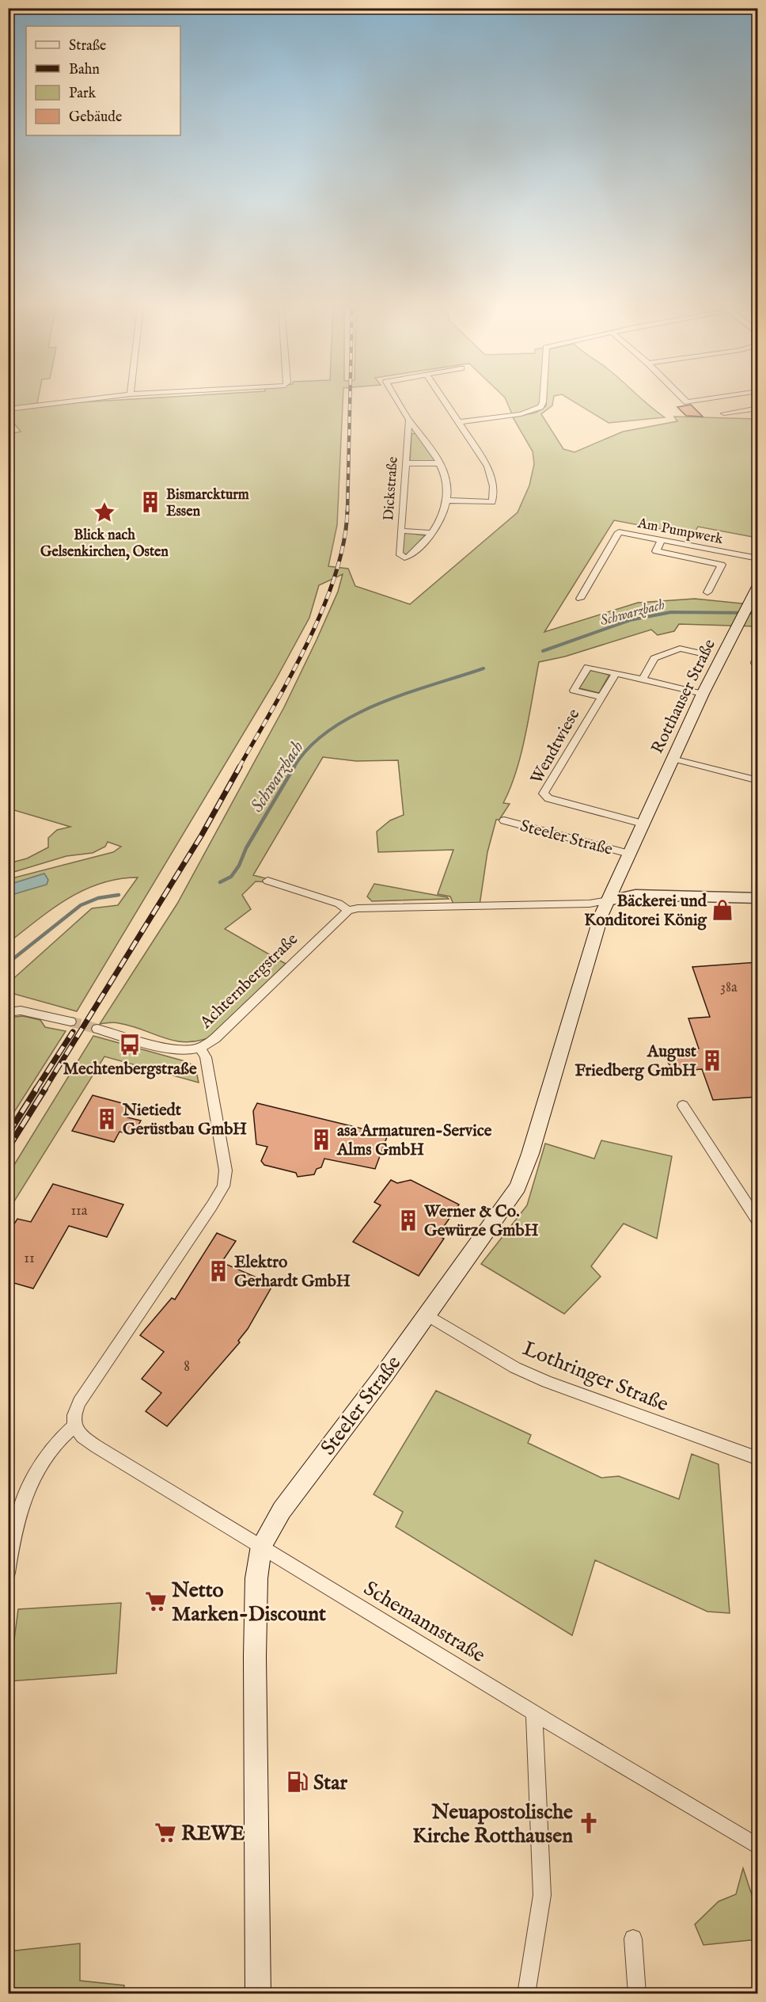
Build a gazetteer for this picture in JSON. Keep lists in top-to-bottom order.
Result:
{
  "streets": {
    "main road": ["Rotthauser Straße", "Steeler Straße"],
    "street": [
      "Dickstraße",
      "Am Pumpwerk",
      "Wendtwiese",
      "Achternbergstraße",
      "Lothringer Straße",
      "Schemannstraße"
    ]
  },
  "crossings": [
    ["Rotthauser Straße", "Wendtwiese"],
    ["Rotthauser Straße", "Steeler Straße"],
    ["Wendtwiese", "Steeler Straße"],
    ["Steeler Straße", "Lothringer Straße"],
    ["Steeler Straße", "Schemannstraße"],
    ["Achternbergstraße", "Schemannstraße"]
  ],
  "water": ["Schwarzbach"],
  "places": {
    "building": [
      "Bismarckturm Essen",
      "August Friedberg GmbH",
      "Nietiedt Gerüstbau GmbH",
      "asa Armaturen-Service Alms GmbH",
      "Werner & Co. Gewürze GmbH",
      "Elektro Gerhardt GmbH"
    ],
    "place": ["Blick nach Gelsenkirchen, Osten"],
    "shop": ["Bäckerei und Konditorei König"],
    "bus stop": ["Mechtenbergstraße"],
    "supermarket": ["Netto Marken-Discount", "REWE"],
    "fuel station": ["Star"],
    "church": ["Neuapostolische Kirche Rotthausen"]
  },
  "house_numbers": [
    "38a",
    "11a",
    "11",
    "8"
  ],
  "legend": [
    "Straße",
    "Bahn",
    "Park",
    "Gebäude"
  ]
}
